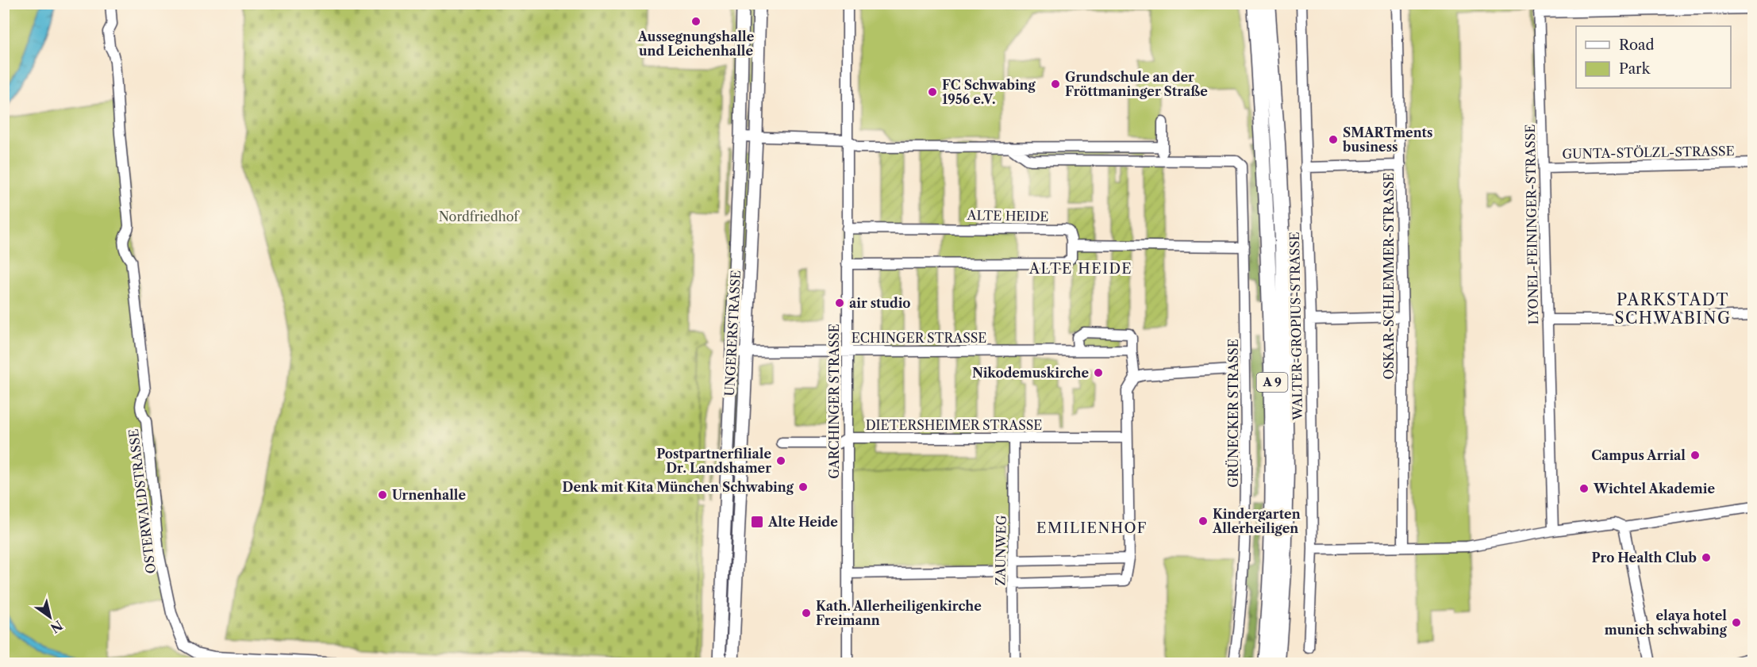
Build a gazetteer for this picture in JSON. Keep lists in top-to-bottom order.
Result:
{
  "streets": {
    "highway": ["A 9"],
    "main road": ["UNGERERSTRASSE"],
    "street": [
      "GUNTA-STÖLZL-STRASSE",
      "ALTE HEIDE",
      "LYONEL-FEININGER-STRASSE",
      "OSKAR-SCHLEMMER-STRASSE",
      "WALTER-GROPIUS-STRASSE",
      "ECHINGER STRASSE",
      "GARCHINGER STRASSE",
      "GRÜNECKER STRASSE",
      "DIETERSHEIMER STRASSE",
      "OSTERWALDSTRASSE",
      "ZAUNWEG"
    ]
  },
  "crossings": [
    ["GUNTA-STÖLZL-STRASSE", "LYONEL-FEININGER-STRASSE"],
    ["ALTE HEIDE", "GARCHINGER STRASSE"],
    ["UNGERERSTRASSE", "ECHINGER STRASSE"],
    ["ECHINGER STRASSE", "GARCHINGER STRASSE"],
    ["GARCHINGER STRASSE", "DIETERSHEIMER STRASSE"],
    ["DIETERSHEIMER STRASSE", "ZAUNWEG"]
  ],
  "districts": ["ALTE HEIDE", "PARKSTADT SCHWABING", "EMILIENHOF"],
  "parks": ["Nordfriedhof"],
  "places": {
    "other": [
      "Aussegnungshalle und Leichenhalle",
      "Grundschule an der Fröttmaninger Straße",
      "FC Schwabing 1956 e.V.",
      "SMARTments business",
      "air studio",
      "Nikodemuskirche",
      "Campus Arrial",
      "Postpartnerfiliale Dr. Landshamer",
      "Denk mit Kita München Schwabing",
      "Wichtel Akademie",
      "Urnenhalle",
      "Kindergarten Allerheiligen",
      "Pro Health Club",
      "Kath. Allerheiligenkirche Freimann",
      "elaya hotel munich schwabing"
    ],
    "transit": ["Alte Heide"]
  },
  "legend": ["Road", "Park"],
  "north": "bottom right"
}
